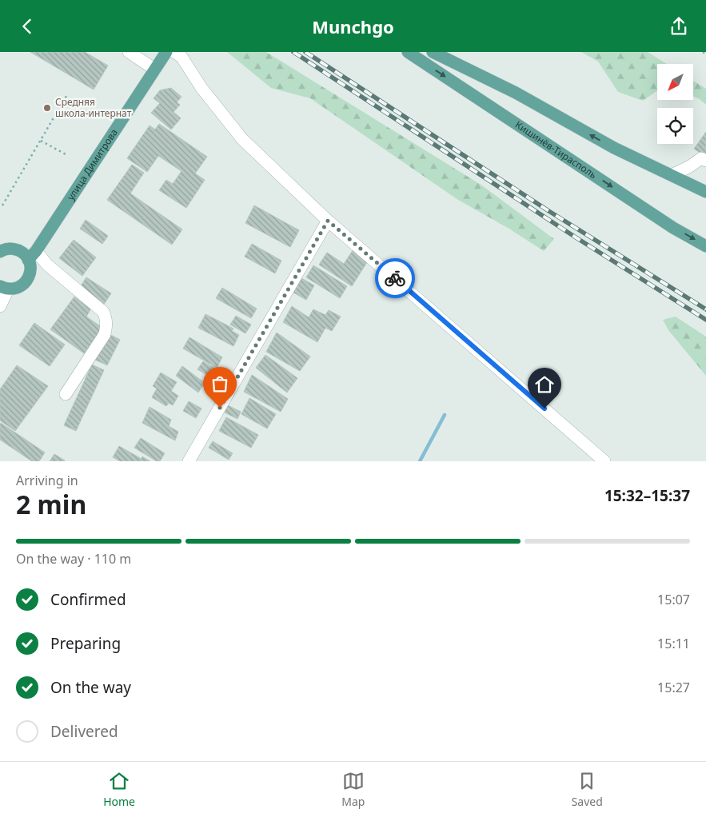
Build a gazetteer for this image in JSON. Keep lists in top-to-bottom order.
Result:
{
  "streets": {
    "main road": ["Кишинёв-Тирасполь", "улица Димитрова"]
  },
  "places": ["Средняя школа-интернат"],
  "north": "bottom left",
  "page": {
    "header": "Munchgo",
    "heading": ["2 min", "Arriving in", "15:32–15:37"],
    "bar": "On the way · 110 m",
    "list": [
      ["Confirmed", "15:07"],
      ["Preparing", "15:11"],
      ["On the way", "15:27"],
      "Delivered"
    ],
    "tabs": ["Home", "Map", "Saved"]
  }
}
